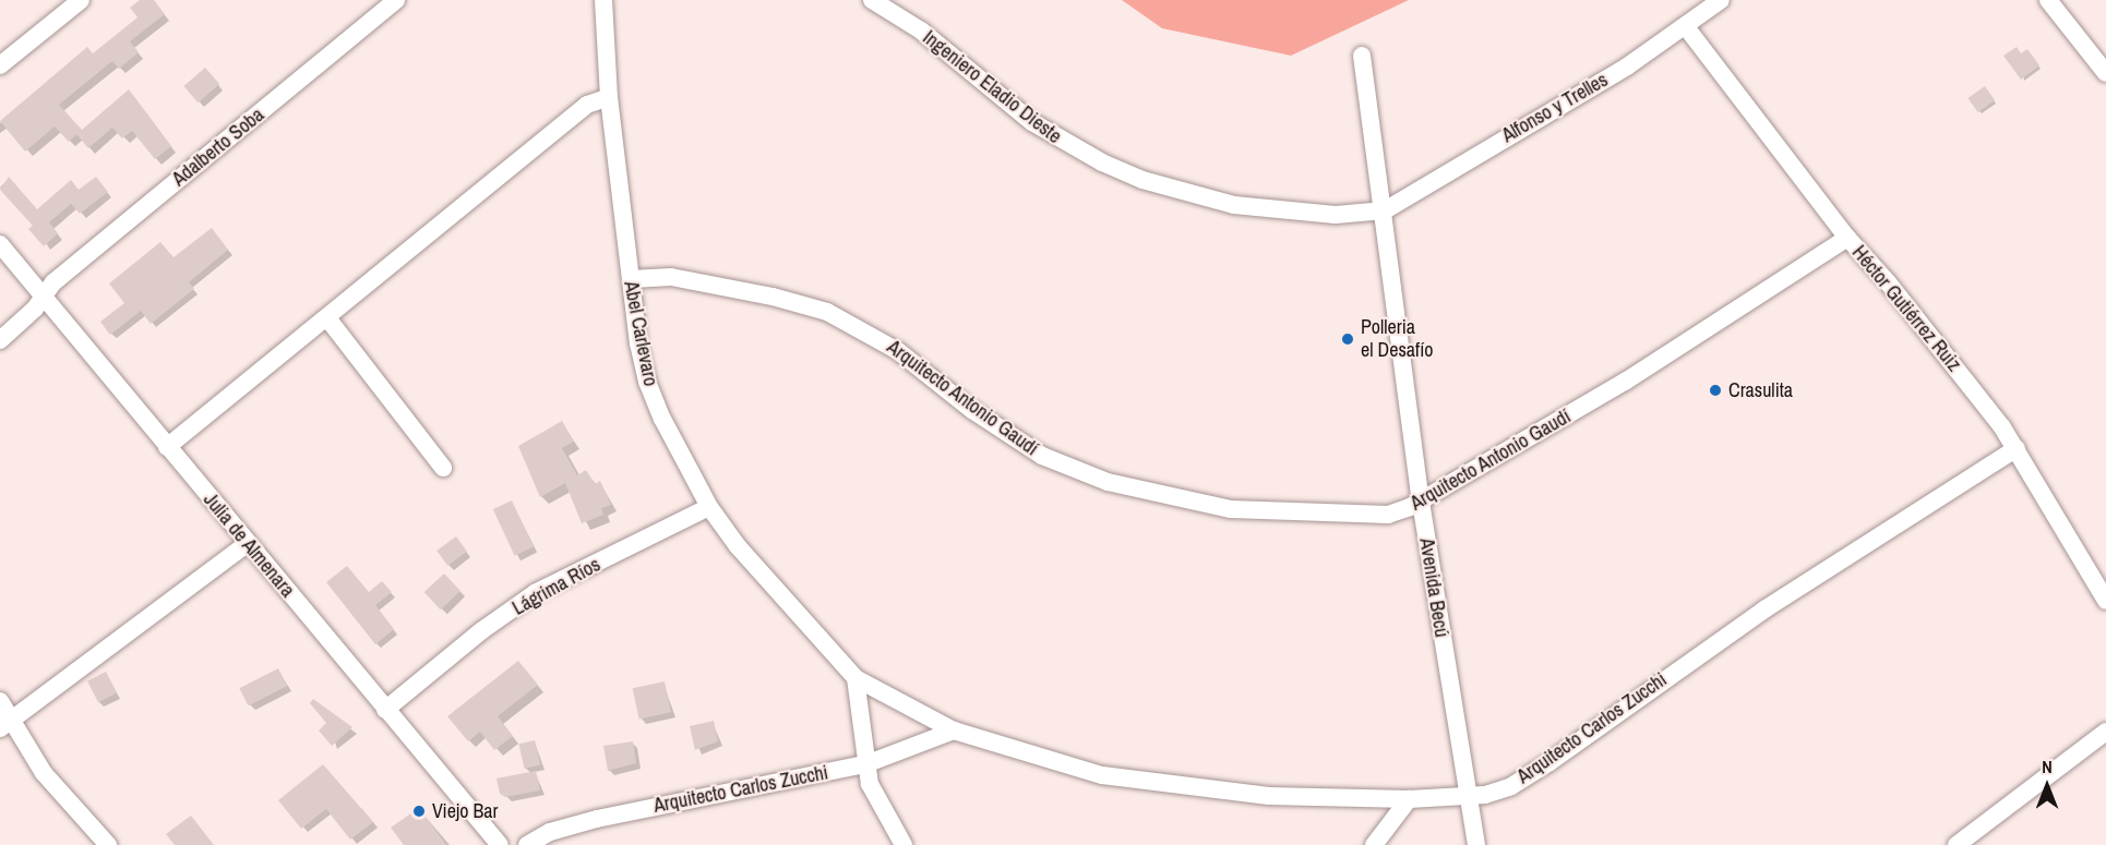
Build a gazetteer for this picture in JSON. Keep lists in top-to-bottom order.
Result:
{
  "streets": {
    "street": [
      "Ingeniero Eladio Dieste",
      "Alfonso y Trelles",
      "Adalberto Soba",
      "Héctor Gutiérrez Ruiz",
      "Abel Carlevaro",
      "Arquitecto Antonio Gaudí",
      "Julia de Almenara",
      "Lágrima Ríos",
      "Avenida Becú",
      "Arquitecto Carlos Zucchi"
    ]
  },
  "crossings": [
    ["Ingeniero Eladio Dieste", "Alfonso y Trelles"],
    ["Ingeniero Eladio Dieste", "Avenida Becú"],
    ["Alfonso y Trelles", "Héctor Gutiérrez Ruiz"],
    ["Alfonso y Trelles", "Avenida Becú"],
    ["Adalberto Soba", "Julia de Almenara"],
    ["Héctor Gutiérrez Ruiz", "Arquitecto Antonio Gaudí"],
    ["Héctor Gutiérrez Ruiz", "Arquitecto Carlos Zucchi"],
    ["Abel Carlevaro", "Arquitecto Antonio Gaudí"],
    ["Abel Carlevaro", "Lágrima Ríos"],
    ["Abel Carlevaro", "Arquitecto Carlos Zucchi"],
    ["Arquitecto Antonio Gaudí", "Avenida Becú"],
    ["Julia de Almenara", "Lágrima Ríos"],
    ["Avenida Becú", "Arquitecto Carlos Zucchi"]
  ],
  "places": ["Polleria el Desafío", "Crasulita", "Viejo Bar"],
  "north": "top"
}
